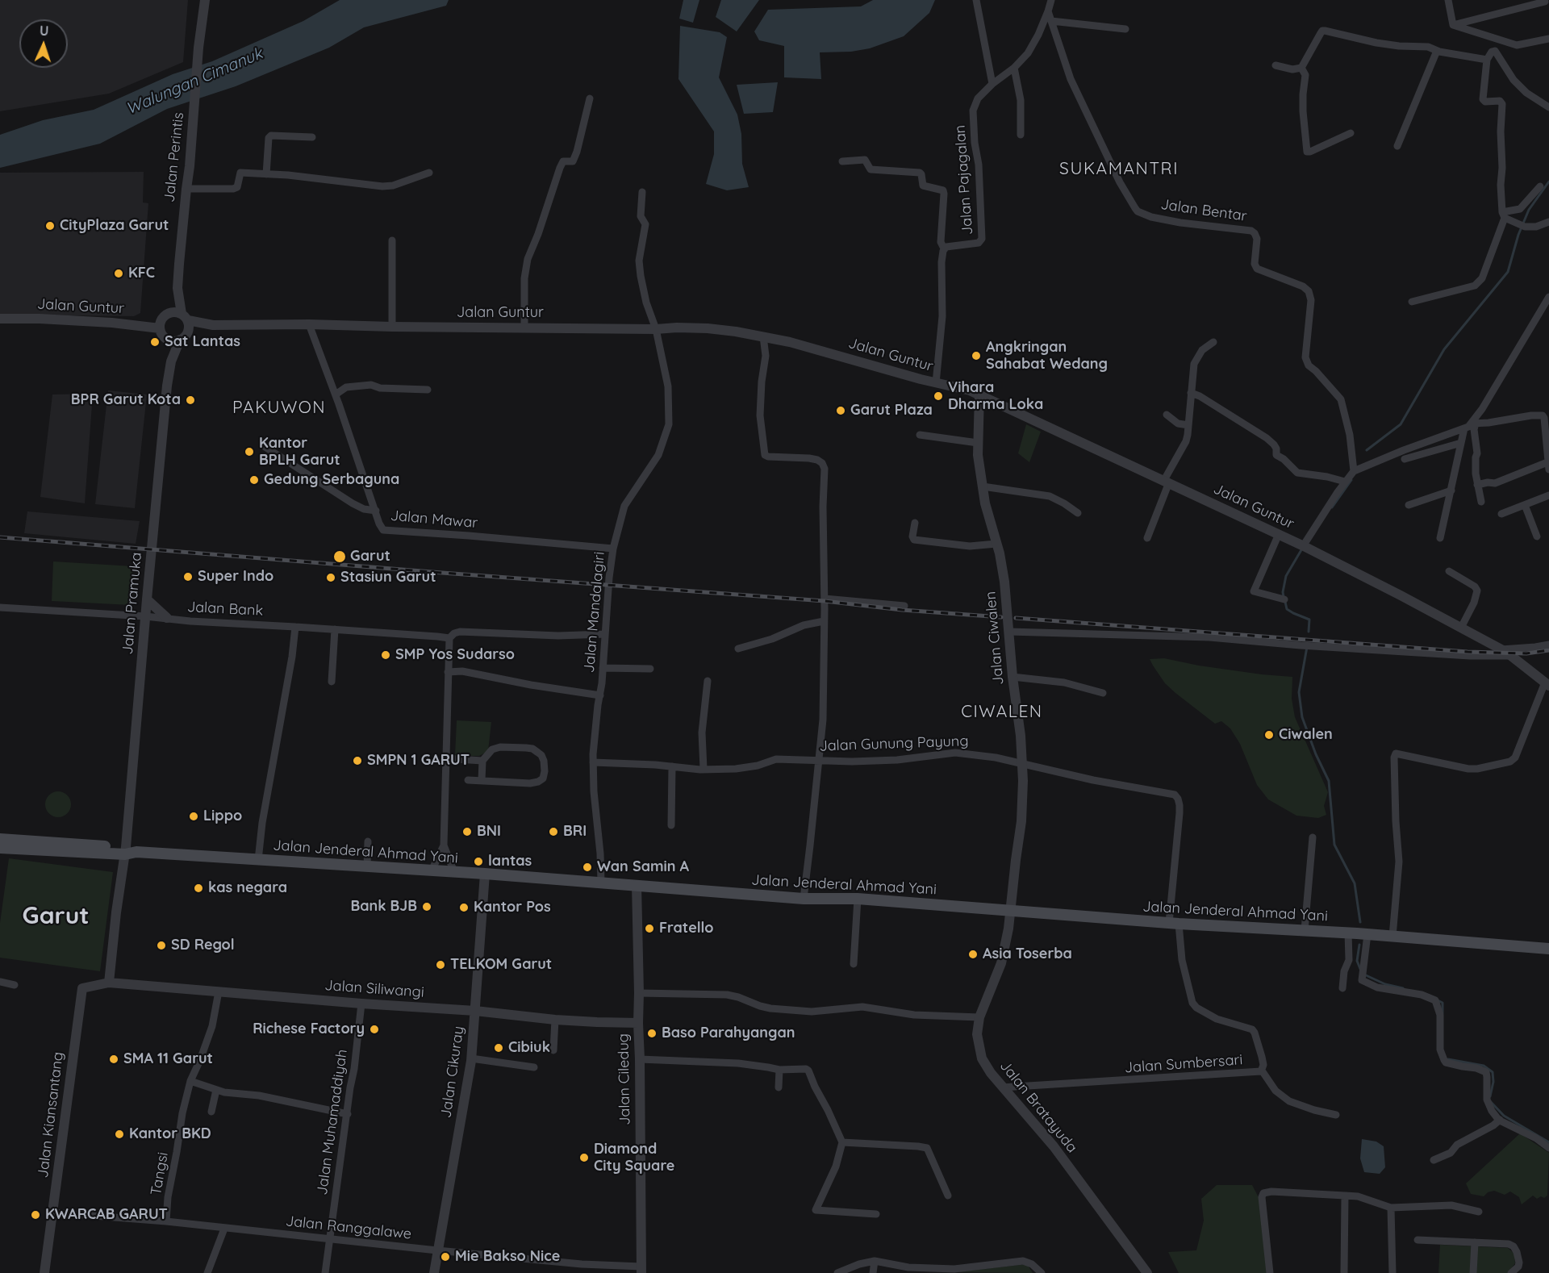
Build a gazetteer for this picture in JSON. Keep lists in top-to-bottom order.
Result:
{
  "streets": {
    "main road": ["Jalan Jenderal Ahmad Yani"],
    "street": [
      "Jalan Perintis",
      "Jalan Pajagalan",
      "Jalan Bentar",
      "Jalan Guntur",
      "Jalan Mawar",
      "Jalan Pramuka",
      "Jalan Bank",
      "Jalan Mandalagiri",
      "Jalan Ciwalen",
      "Jalan Gunung Payung",
      "Jalan Siliwangi",
      "Jalan Sumbersari",
      "Jalan Cikuray",
      "Jalan Ciledug",
      "Jalan Bratayuda",
      "Jalan Kiansantang",
      "Jalan Muhamaddiyah",
      "Tangsi",
      "Jalan Ranggalawe"
    ]
  },
  "crossings": [
    ["Jalan Perintis", "Jalan Guntur"],
    ["Jalan Perintis", "Jalan Pramuka"],
    ["Jalan Pajagalan", "Jalan Bentar"],
    ["Jalan Pajagalan", "Jalan Guntur"],
    ["Jalan Guntur", "Jalan Mawar"],
    ["Jalan Guntur", "Jalan Pramuka"],
    ["Jalan Guntur", "Jalan Mandalagiri"],
    ["Jalan Guntur", "Jalan Ciwalen"],
    ["Jalan Mawar", "Jalan Mandalagiri"],
    ["Jalan Pramuka", "Jalan Bank"],
    ["Jalan Pramuka", "Jalan Jenderal Ahmad Yani"],
    ["Jalan Pramuka", "Jalan Siliwangi"],
    ["Jalan Pramuka", "Jalan Kiansantang"],
    ["Jalan Mandalagiri", "Jalan Gunung Payung"],
    ["Jalan Mandalagiri", "Jalan Jenderal Ahmad Yani"],
    ["Jalan Ciwalen", "Jalan Gunung Payung"],
    ["Jalan Ciwalen", "Jalan Jenderal Ahmad Yani"],
    ["Jalan Ciwalen", "Jalan Bratayuda"],
    ["Jalan Gunung Payung", "Jalan Jenderal Ahmad Yani"],
    ["Jalan Gunung Payung", "Jalan Sumbersari"],
    ["Jalan Jenderal Ahmad Yani", "Jalan Sumbersari"],
    ["Jalan Jenderal Ahmad Yani", "Jalan Cikuray"],
    ["Jalan Jenderal Ahmad Yani", "Jalan Ciledug"],
    ["Jalan Jenderal Ahmad Yani", "Jalan Bratayuda"],
    ["Jalan Siliwangi", "Jalan Cikuray"],
    ["Jalan Siliwangi", "Jalan Ciledug"],
    ["Jalan Siliwangi", "Jalan Kiansantang"],
    ["Jalan Siliwangi", "Jalan Muhamaddiyah"],
    ["Jalan Siliwangi", "Tangsi"],
    ["Jalan Sumbersari", "Jalan Bratayuda"],
    ["Jalan Cikuray", "Jalan Ranggalawe"],
    ["Jalan Ciledug", "Jalan Ranggalawe"],
    ["Jalan Kiansantang", "Jalan Ranggalawe"],
    ["Jalan Muhamaddiyah", "Jalan Ranggalawe"],
    ["Tangsi", "Jalan Ranggalawe"]
  ],
  "districts": [
    "SUKAMANTRI",
    "PAKUWON",
    "CIWALEN",
    "Garut"
  ],
  "water": ["Walungan Cimanuk"],
  "places": [
    "CityPlaza Garut",
    "KFC",
    "Sat Lantas",
    "Angkringan Sahabat Wedang",
    "Vihara Dharma Loka",
    "BPR Garut Kota",
    "Garut Plaza",
    "Kantor BPLH Garut",
    "Gedung Serbaguna",
    "Garut",
    "Super Indo",
    "Stasiun Garut",
    "SMP Yos Sudarso",
    "Ciwalen",
    "SMPN 1 GARUT",
    "Lippo",
    "BNI",
    "BRI",
    "lantas",
    "Wan Samin A",
    "kas negara",
    "Bank BJB",
    "Kantor Pos",
    "Fratello",
    "SD Regol",
    "Asia Toserba",
    "TELKOM Garut",
    "Richese Factory",
    "Baso Parahyangan",
    "Cibiuk",
    "SMA 11 Garut",
    "Kantor BKD",
    "Diamond City Square",
    "KWARCAB GARUT",
    "Mie Bakso Nice"
  ],
  "north": "top"
}
